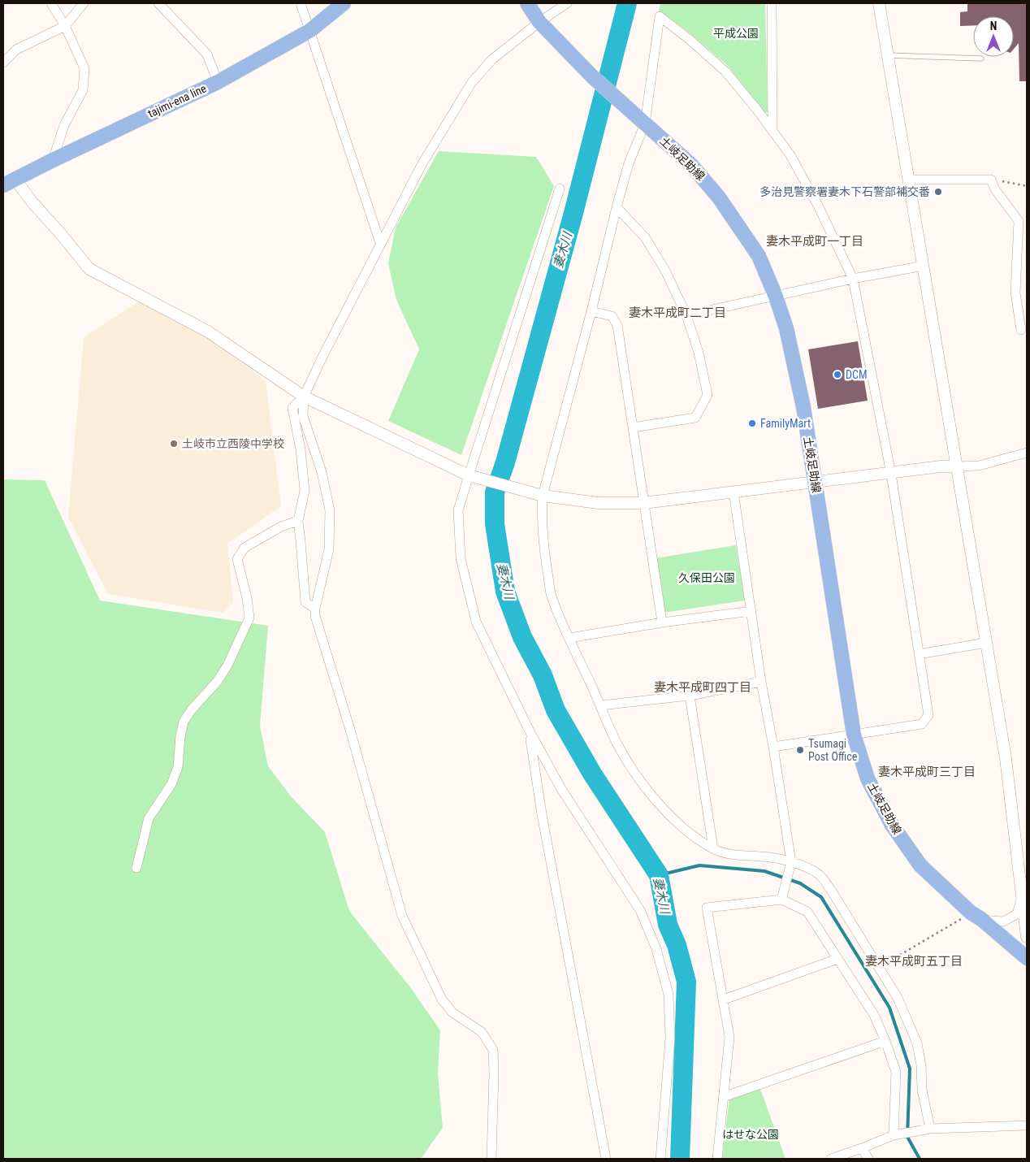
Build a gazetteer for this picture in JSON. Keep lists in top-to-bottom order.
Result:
{
  "streets": {
    "main road": ["tajimi-ena line", "土岐足助線"]
  },
  "districts": [
    "妻木平成町一丁目",
    "妻木平成町二丁目",
    "妻木平成町四丁目",
    "妻木平成町三丁目",
    "妻木平成町五丁目"
  ],
  "water": ["妻木川"],
  "parks": ["平成公園", "久保田公園", "はせな公園"],
  "places": [
    "多治見警察署妻木下石警部補交番",
    "DCM",
    "FamilyMart",
    "土岐市立西陵中学校",
    "Tsumagi Post Office"
  ],
  "north": "top"
}
